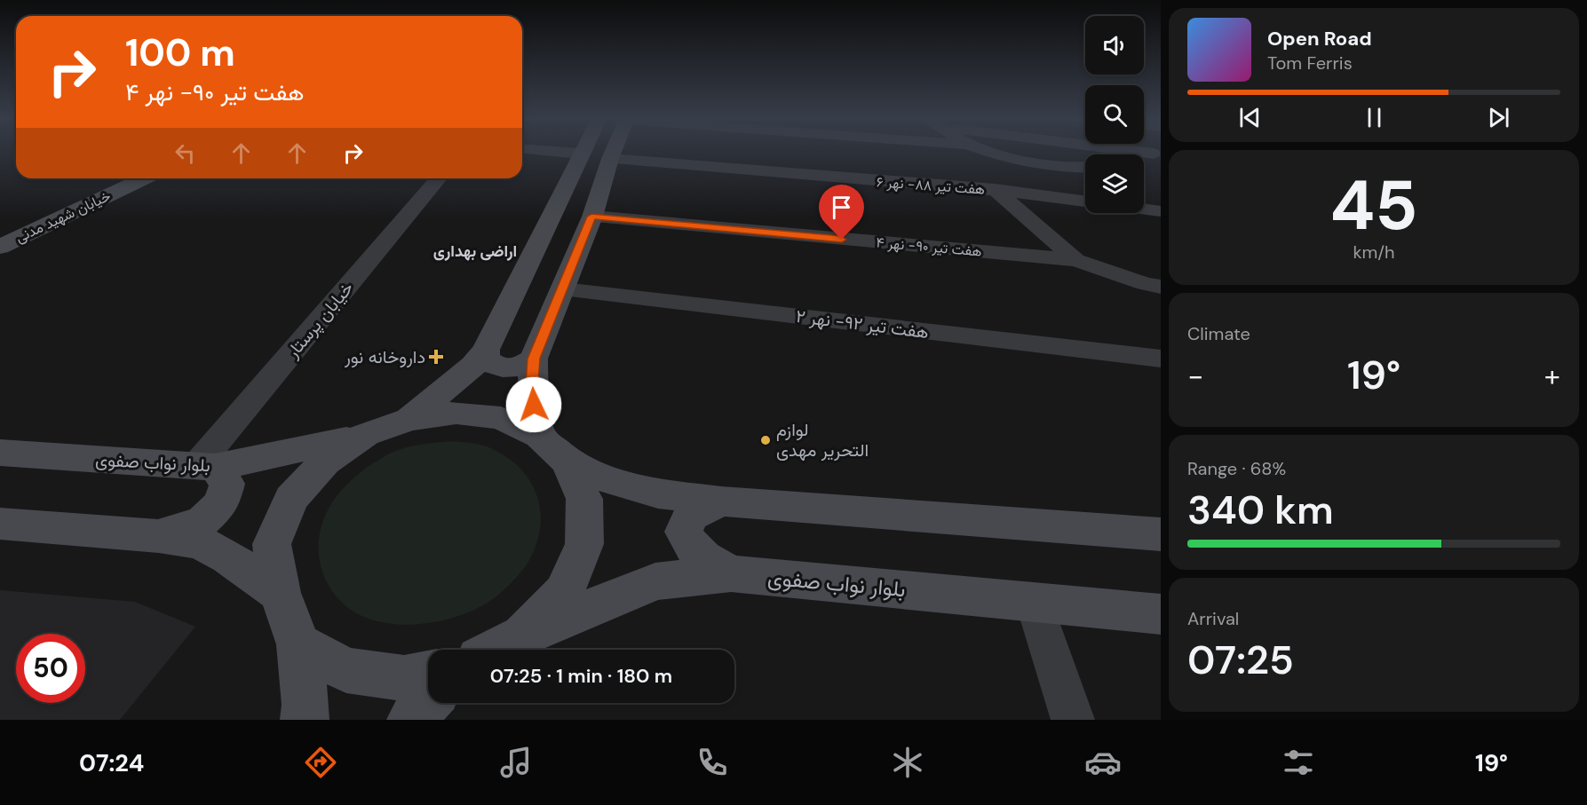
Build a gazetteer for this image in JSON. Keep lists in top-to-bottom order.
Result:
{
  "streets": {
    "main road": ["خیابان شهید مدنی", "بلوار نواب صفوی"],
    "street": [
      "هفت تیر ۸۸- نهر ۶",
      "هفت تیر ۹۰- نهر ۴",
      "خیابان پرستار",
      "هفت تیر ۹۲- نهر ۲"
    ]
  },
  "crossings": [
    ["خیابان پرستار", "بلوار نواب صفوی"]
  ],
  "districts": ["اراضی بهداری"],
  "places": {
    "health": ["داروخانه نور"],
    "other": ["لوازم التحریر مهدی"]
  },
  "page": {
    "turn": ["100 m", "هفت تیر ۹۰- نهر ۴"],
    "song": ["Open Road", "Tom Ferris"],
    "tile": [
      ["45", "km/h"],
      "Climate",
      ["Range · 68%", "340 km"],
      ["Arrival", "07:25"]
    ],
    "heat": ["−", "19°", "+"],
    "limit": "50",
    "trip": "07:25 · 1 min · 180 m",
    "tabs": ["07:24", "19°"]
  }
}
